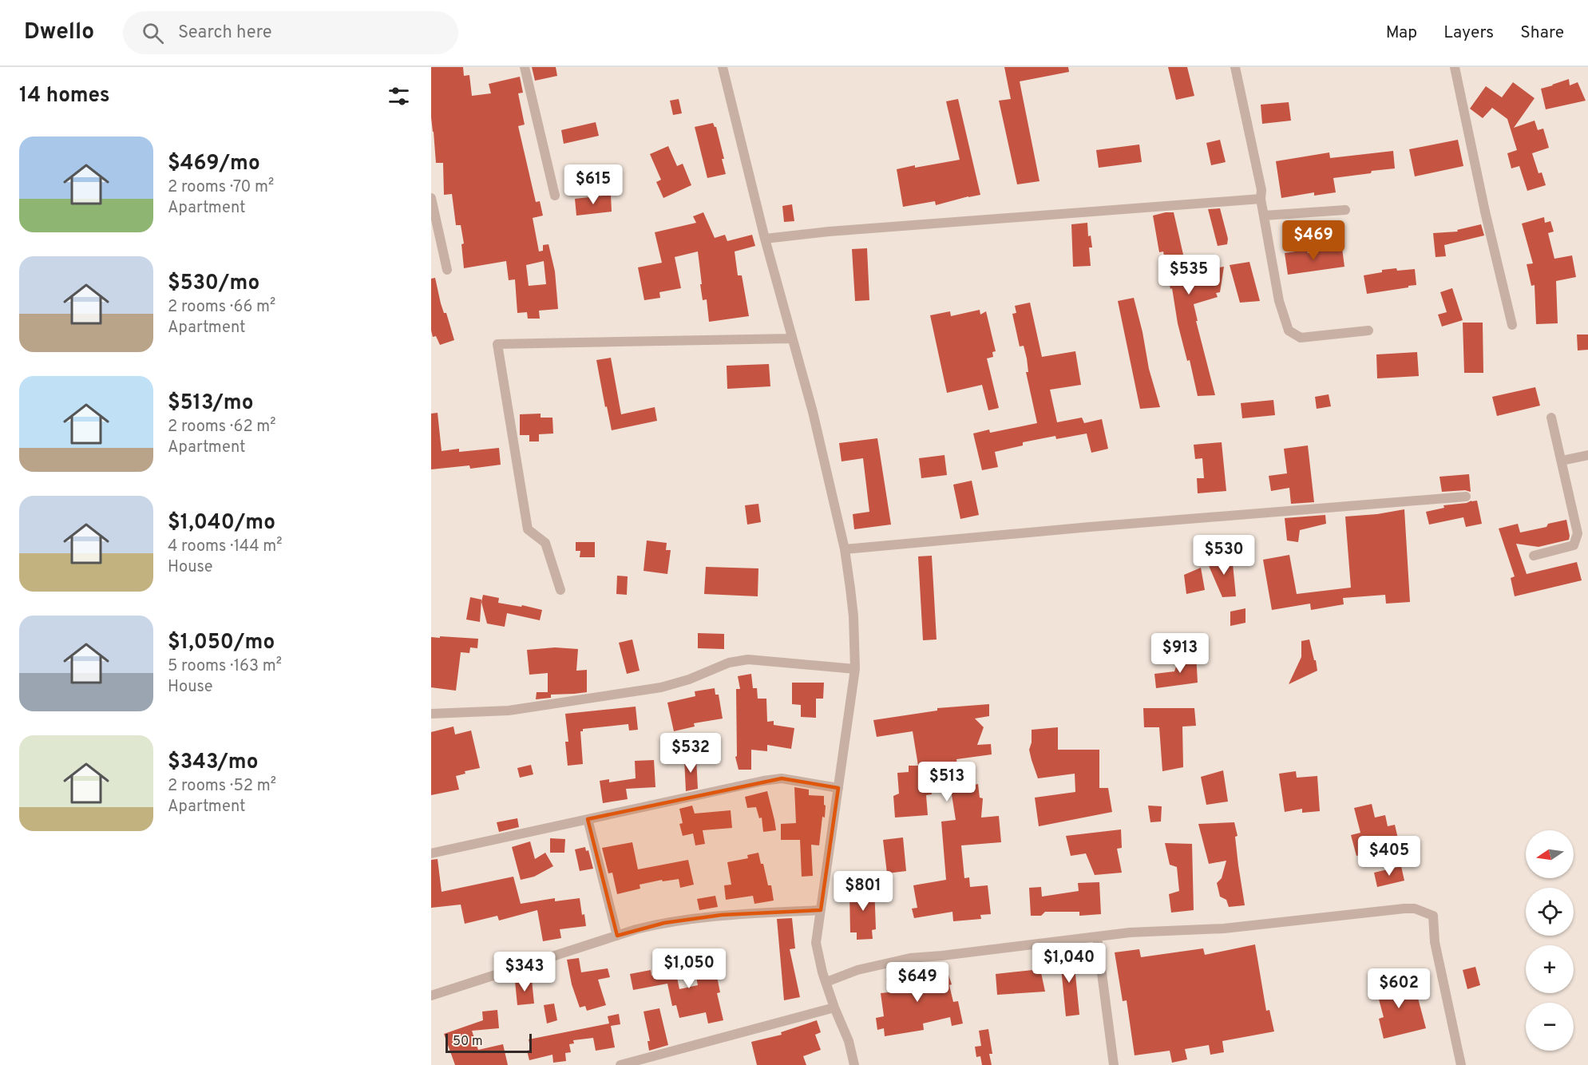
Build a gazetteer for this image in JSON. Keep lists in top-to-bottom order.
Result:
{
  "scale_bar": "50 m",
  "north": "left",
  "page": {
    "header": "Dwello",
    "search": "Search here",
    "nav": ["Map", "Layers", "Share"],
    "heading": "14 homes",
    "list": [
      {
        "name": "$469/mo",
        "note": "2 rooms · 70 m² · Apartment"
      },
      {
        "name": "$530/mo",
        "note": "2 rooms · 66 m² · Apartment"
      },
      {
        "name": "$513/mo",
        "note": "2 rooms · 62 m² · Apartment"
      },
      {
        "name": "$1,040/mo",
        "note": "4 rooms · 144 m² · House"
      },
      {
        "name": "$1,050/mo",
        "note": "5 rooms · 163 m² · House"
      },
      {
        "name": "$343/mo",
        "note": "2 rooms · 52 m² · Apartment"
      }
    ],
    "price": [
      "$615",
      "$469",
      "$535",
      "$530",
      "$913",
      "$532",
      "$513",
      "$405",
      "$801",
      "$1,040",
      "$1,050",
      "$343",
      "$649",
      "$602"
    ],
    "map_buttons": ["+", "−"],
    "scale": "50 m"
  }
}
